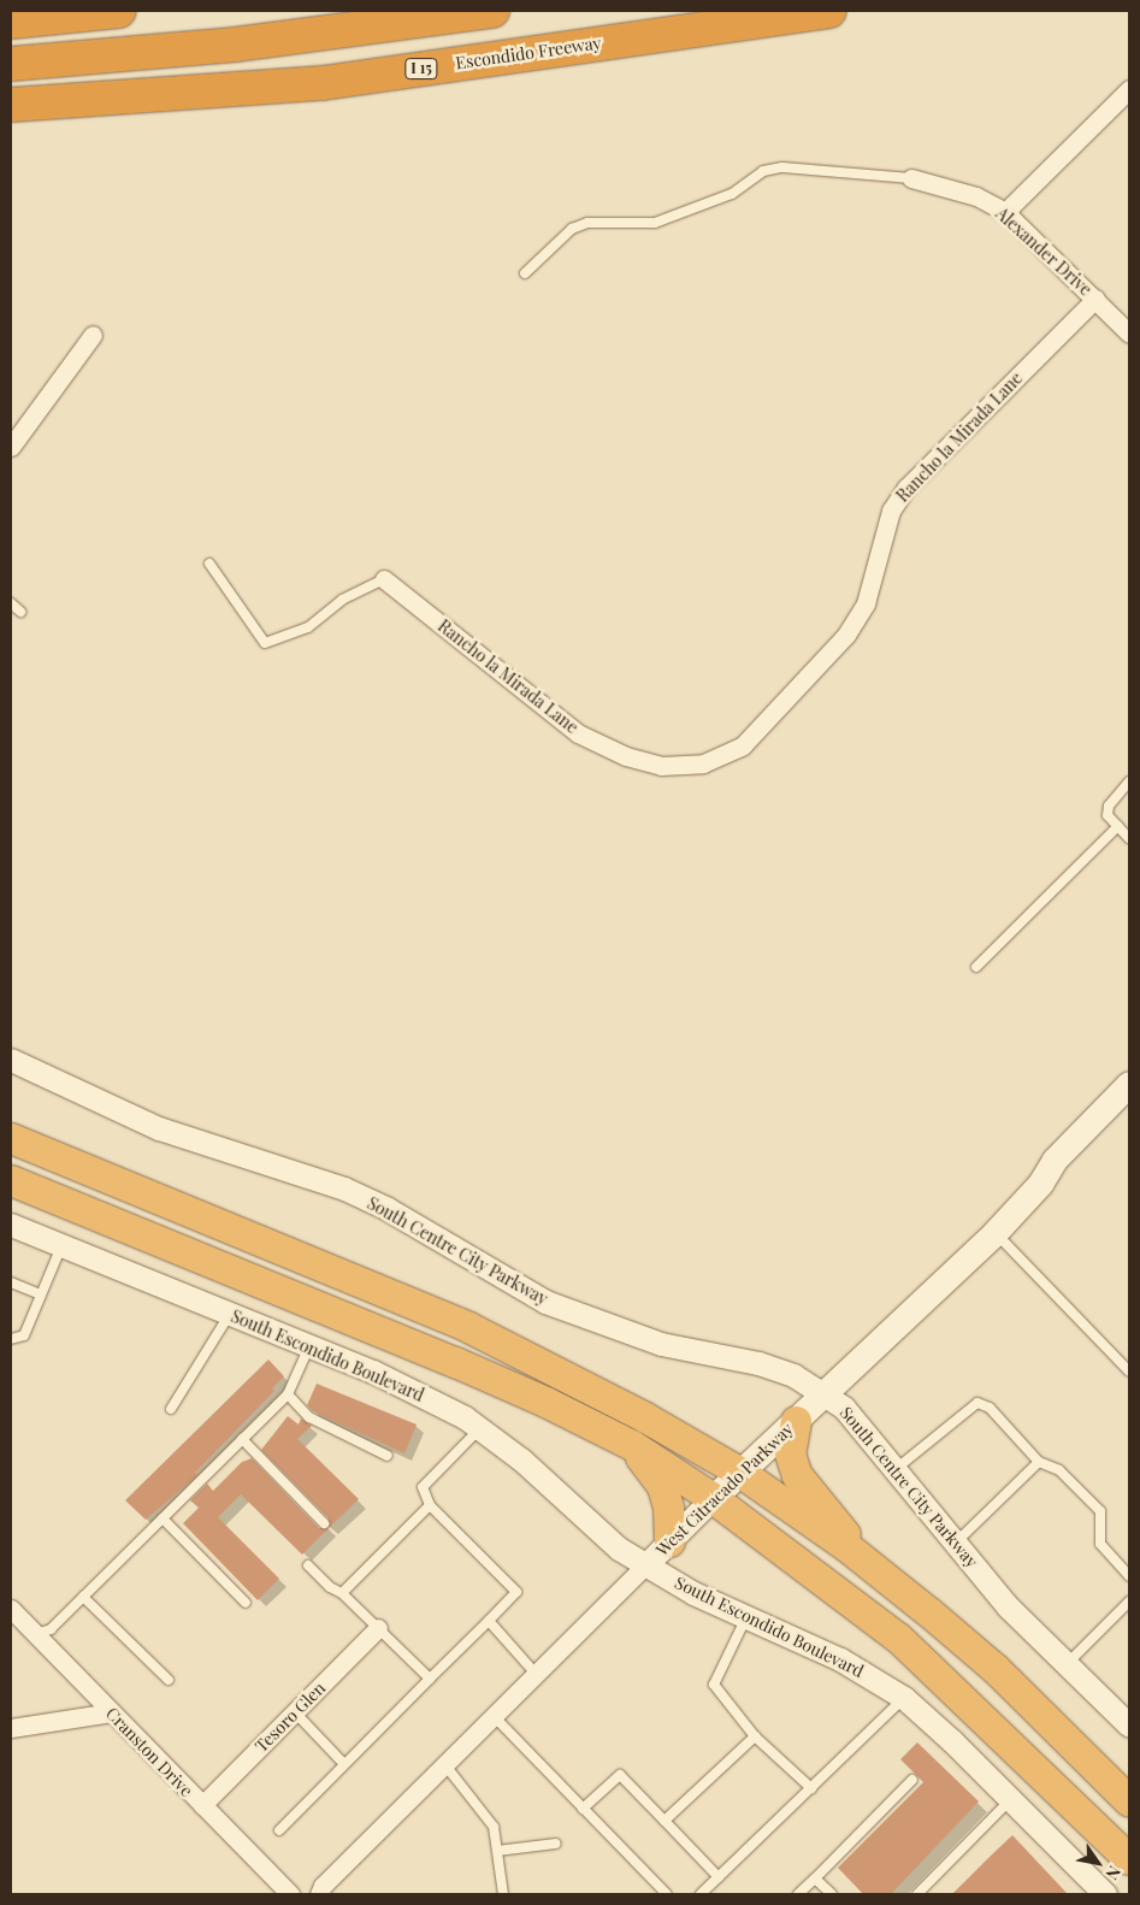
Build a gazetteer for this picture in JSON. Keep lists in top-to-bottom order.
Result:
{
  "streets": {
    "highway": ["Escondido Freeway", "I 15"],
    "main road": ["West Citracado Parkway"],
    "street": [
      "Alexander Drive",
      "Rancho la Mirada Lane",
      "South Centre City Parkway",
      "South Escondido Boulevard",
      "Tesoro Glen",
      "Cranston Drive"
    ]
  },
  "crossings": [
    ["Alexander Drive", "Rancho la Mirada Lane"],
    ["South Centre City Parkway", "West Citracado Parkway"],
    ["South Escondido Boulevard", "West Citracado Parkway"],
    ["Tesoro Glen", "Cranston Drive"]
  ],
  "north": "bottom right"
}
